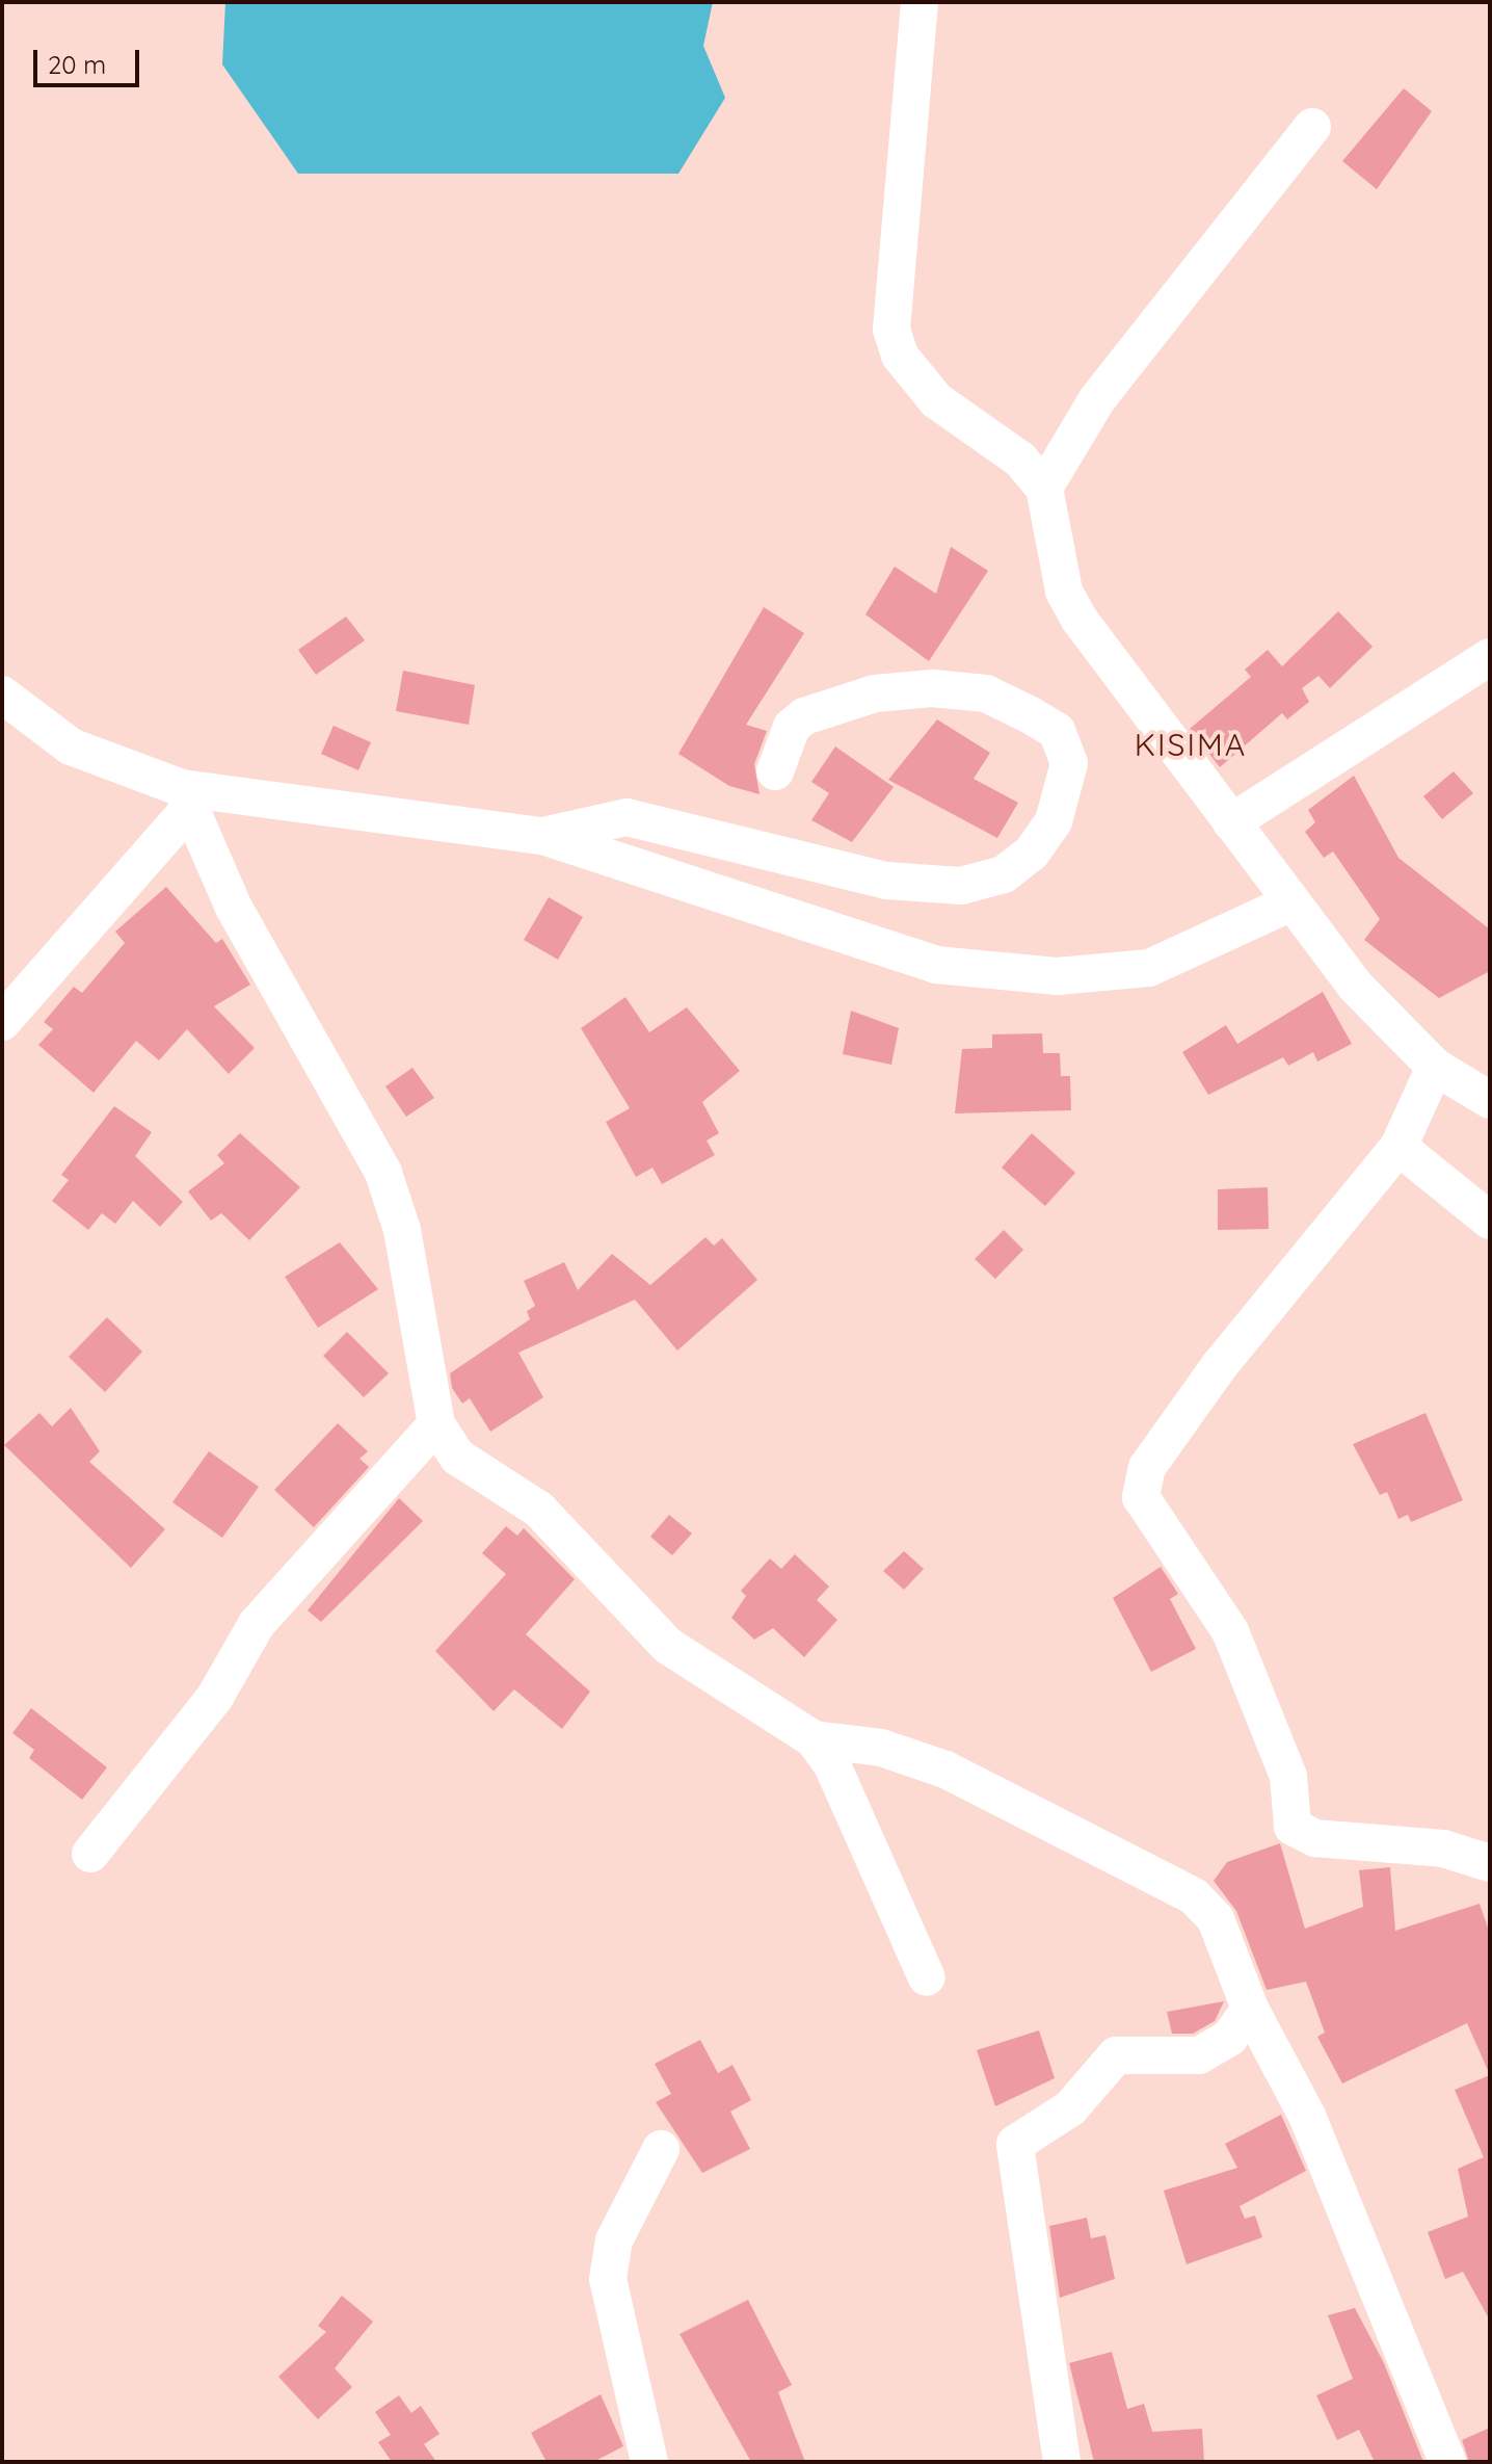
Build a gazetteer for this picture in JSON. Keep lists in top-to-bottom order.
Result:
{
  "districts": ["KISIMA"],
  "scale_bar": "20 m"
}
